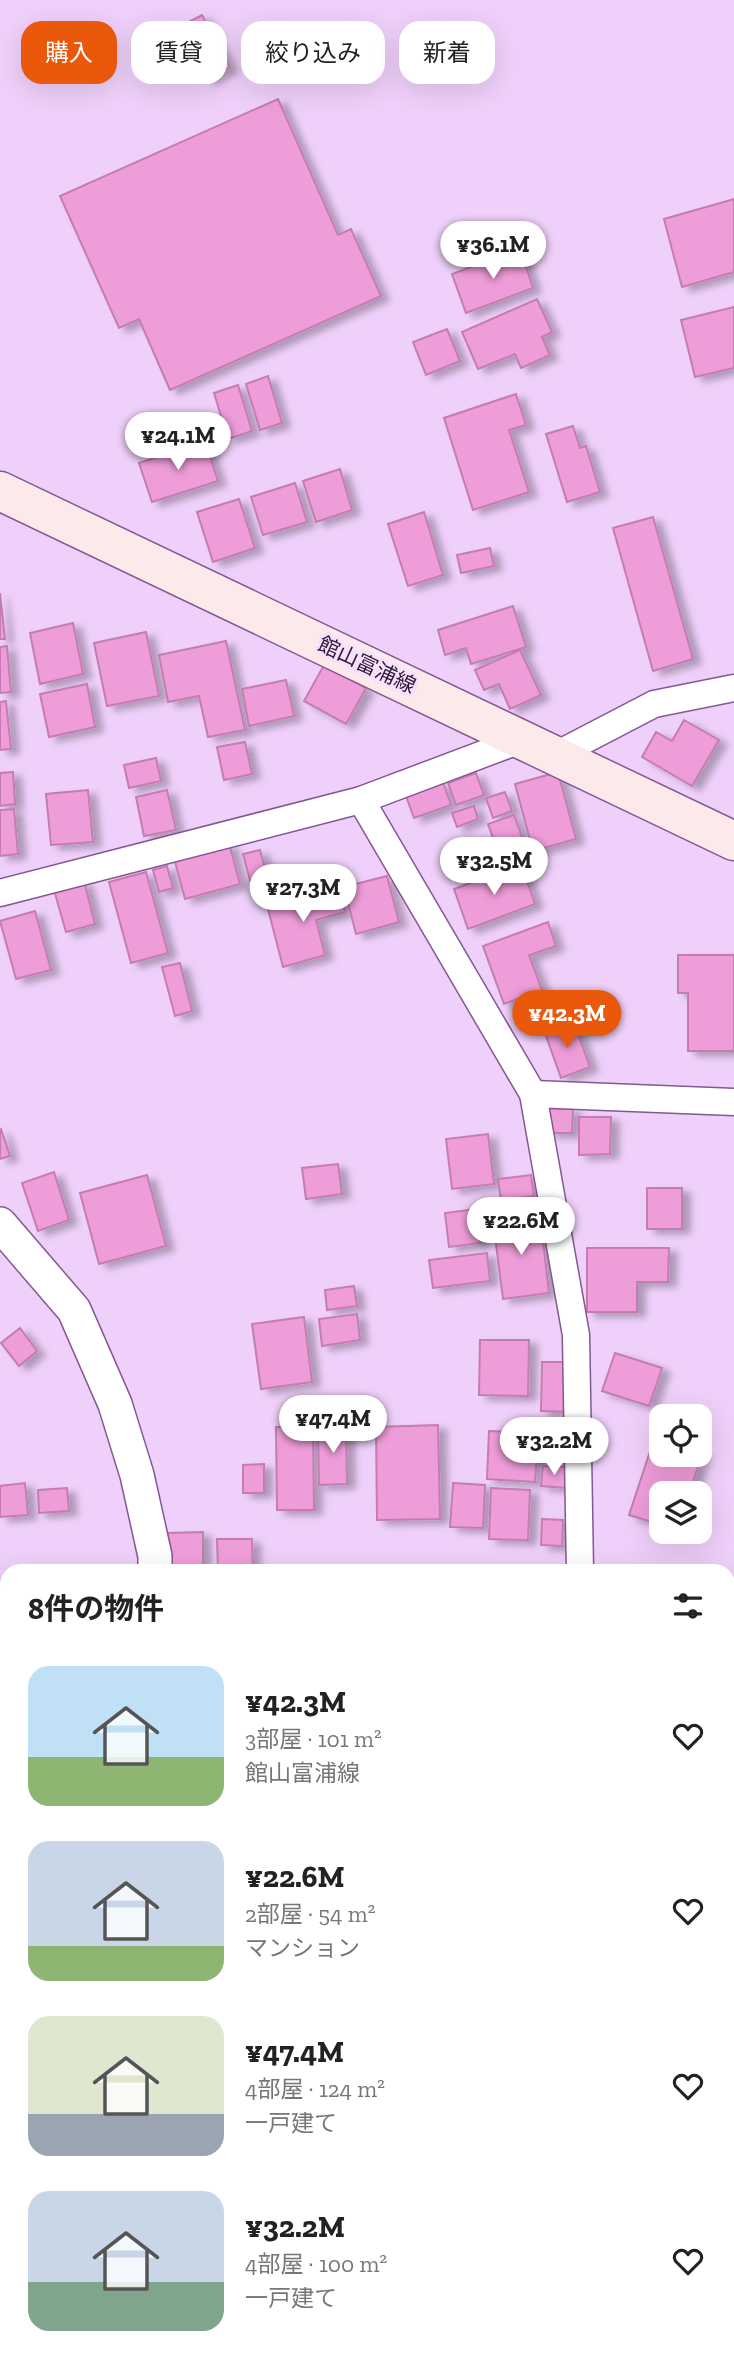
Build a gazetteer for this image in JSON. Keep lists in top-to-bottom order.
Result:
{
  "streets": {
    "main road": ["館山富浦線"]
  },
  "page": {
    "chip": [
      "購入",
      "賃貸",
      "絞り込み",
      "新着"
    ],
    "price": [
      "¥36.1M",
      "¥24.1M",
      "¥32.5M",
      "¥27.3M",
      "¥42.3M",
      "¥22.6M",
      "¥47.4M",
      "¥32.2M"
    ],
    "heading": "8件の物件",
    "list": [
      {
        "name": "¥42.3M",
        "note": "3部屋 · 101 m² · 館山富浦線"
      },
      {
        "name": "¥22.6M",
        "note": "2部屋 · 54 m² · マンション"
      },
      {
        "name": "¥47.4M",
        "note": "4部屋 · 124 m² · 一戸建て"
      },
      {
        "name": "¥32.2M",
        "note": "4部屋 · 100 m² · 一戸建て"
      }
    ]
  }
}
